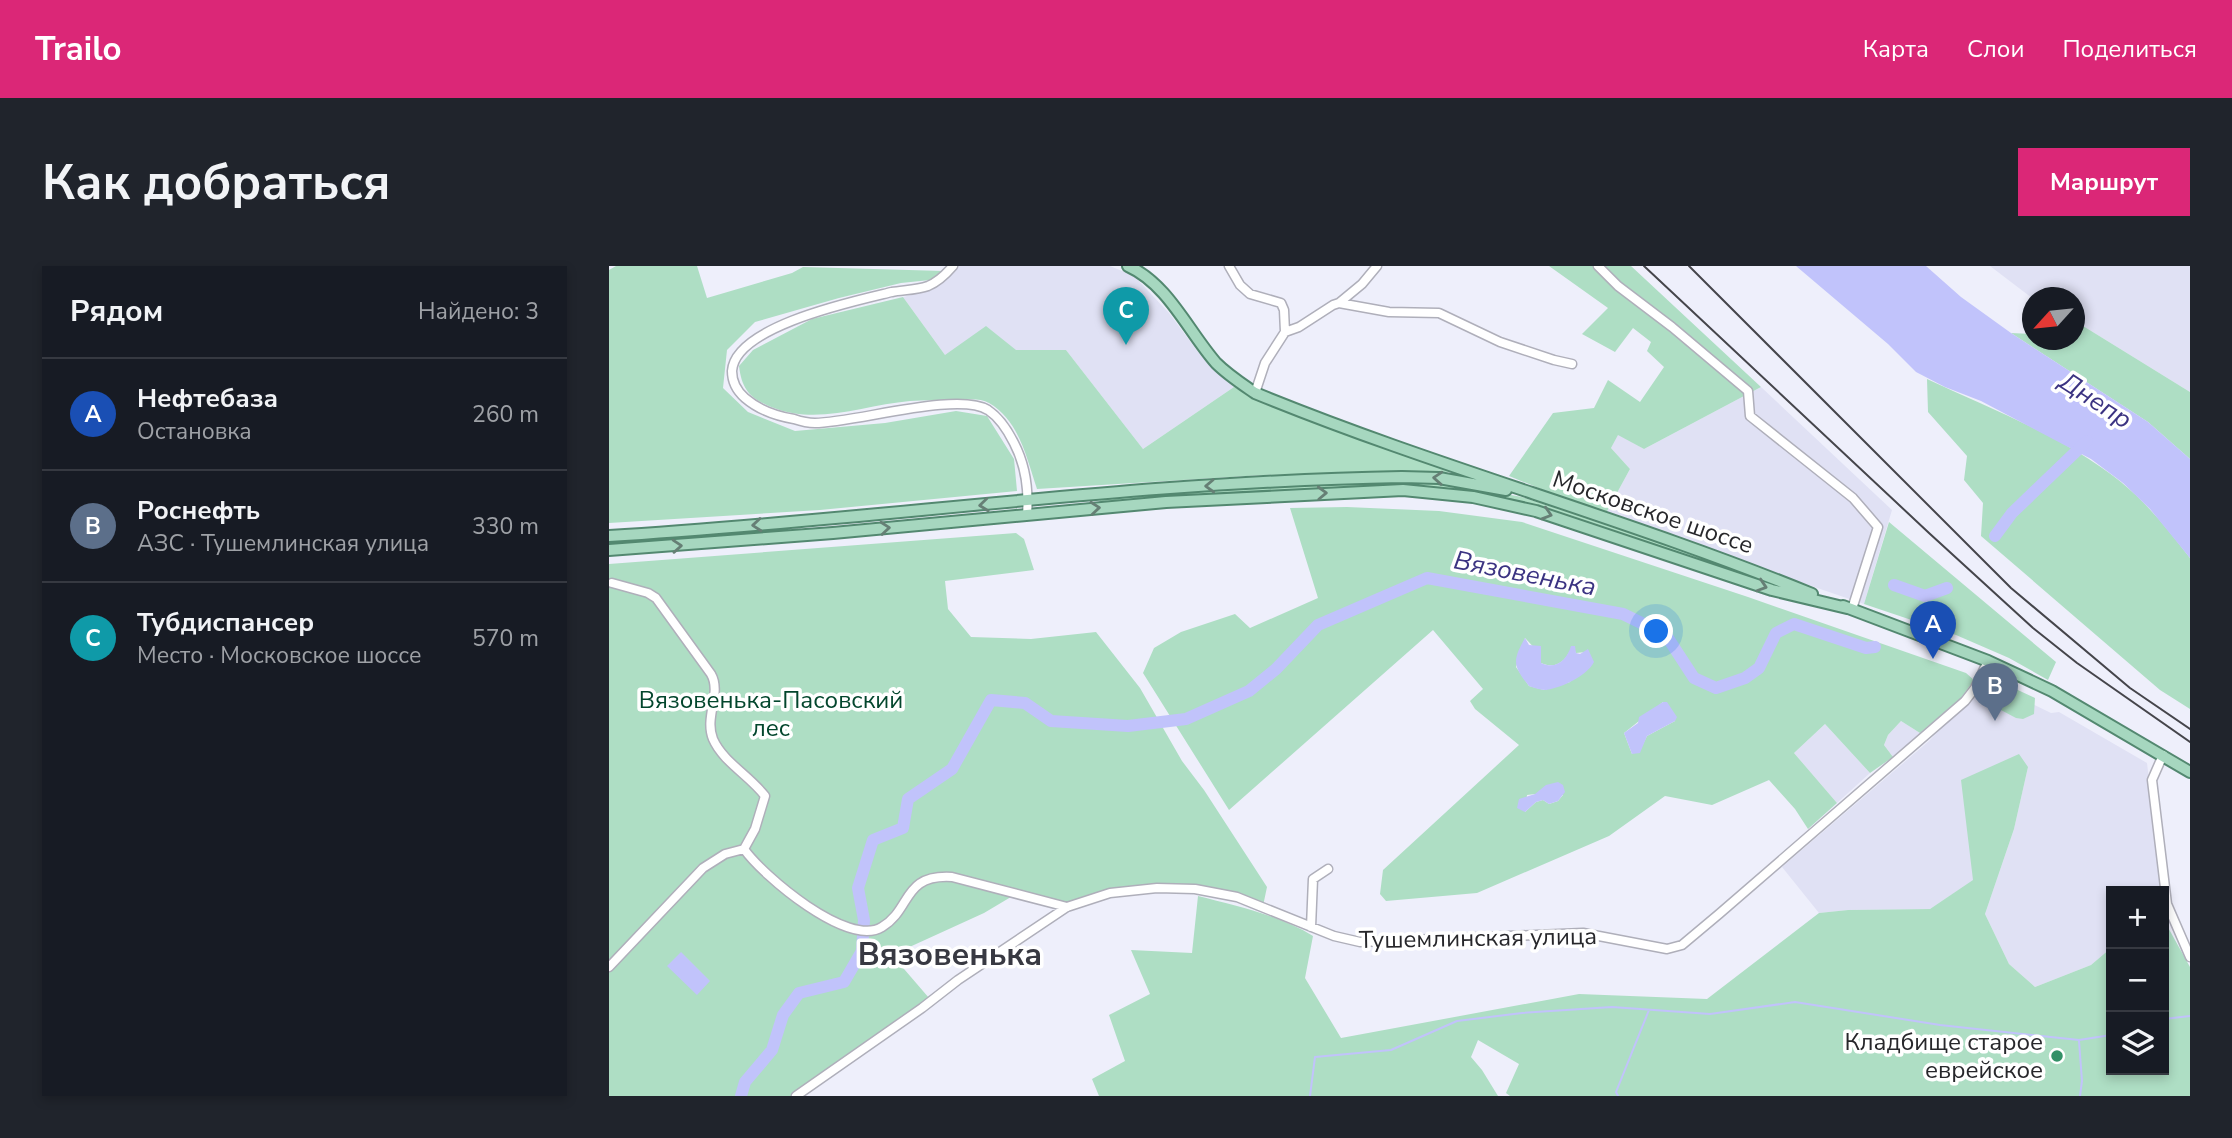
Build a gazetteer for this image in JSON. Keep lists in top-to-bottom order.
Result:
{
  "streets": {
    "main road": ["Московское шоссе"],
    "street": ["Тушемлинская улица"]
  },
  "crossings": [
    ["Московское шоссе", "Тушемлинская улица"]
  ],
  "districts": ["Вязовенька"],
  "water": ["Днепр", "Вязовенька"],
  "parks": ["Вязовенька-Пасовский лес"],
  "places": ["Кладбище старое еврейское"],
  "north": "bottom left",
  "page": {
    "header": "Trailo",
    "nav": ["Карта", "Слои", "Поделиться"],
    "buttons": "Маршрут",
    "title": "Как добраться",
    "heading": ["Рядом", "Найдено: 3"],
    "pins": ["C", "A", "B"],
    "list": [
      {
        "mark": "A",
        "name": "Нефтебаза",
        "note": "Остановка",
        "value": "260 m"
      },
      {
        "mark": "B",
        "name": "Роснефть",
        "note": "АЗС · Тушемлинская улица",
        "value": "330 m"
      },
      {
        "mark": "C",
        "name": "Тубдиспансер",
        "note": "Место · Московское шоссе",
        "value": "570 m"
      }
    ],
    "map_buttons": ["+", "−"]
  }
}
